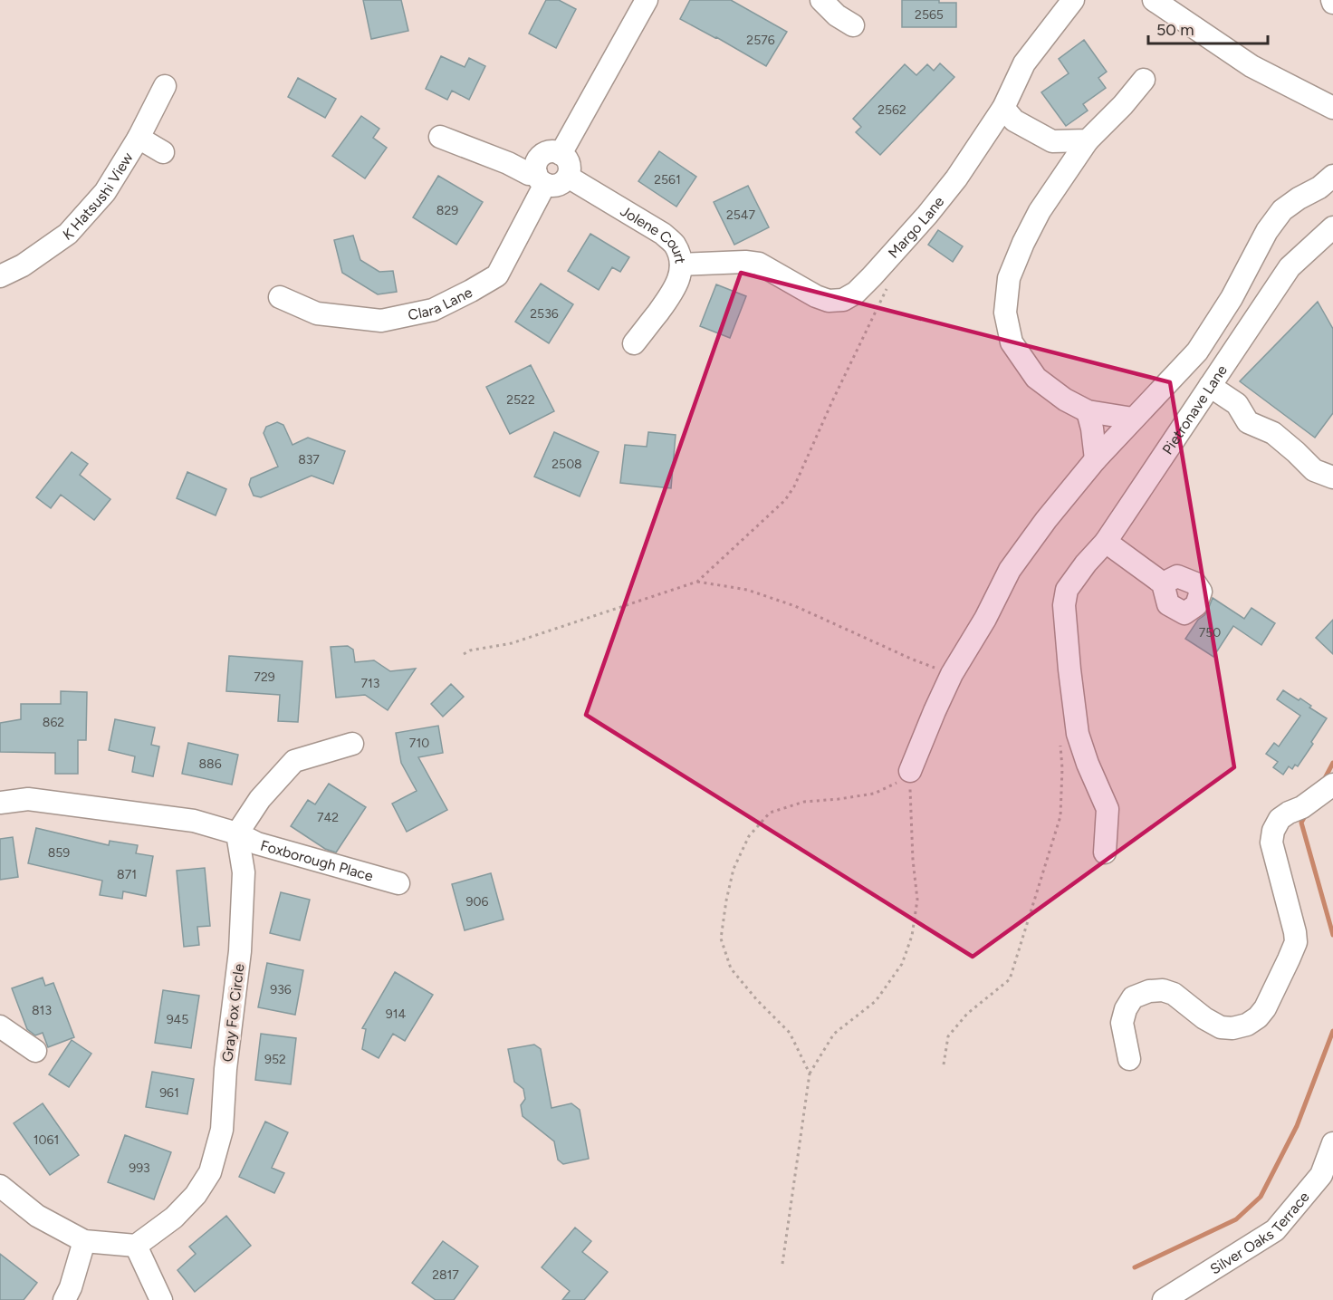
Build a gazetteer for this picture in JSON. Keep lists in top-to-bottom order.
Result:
{
  "streets": {
    "street": [
      "K Hatsushi View",
      "Margo Lane",
      "Jolene Court",
      "Clara Lane",
      "Pietronave Lane",
      "Foxborough Place",
      "Gray Fox Circle",
      "Silver Oaks Terrace"
    ]
  },
  "crossings": [
    ["Margo Lane", "Jolene Court"],
    ["Jolene Court", "Clara Lane"],
    ["Foxborough Place", "Gray Fox Circle"]
  ],
  "house_numbers": [
    "2565",
    "2576",
    "2562",
    "2561",
    "829",
    "2547",
    "2536",
    "2522",
    "837",
    "2508",
    "750",
    "729",
    "713",
    "862",
    "710",
    "886",
    "742",
    "859",
    "871",
    "906",
    "936",
    "813",
    "914",
    "945",
    "952",
    "961",
    "1061",
    "993",
    "2817"
  ],
  "scale_bar": "50 m"
}
